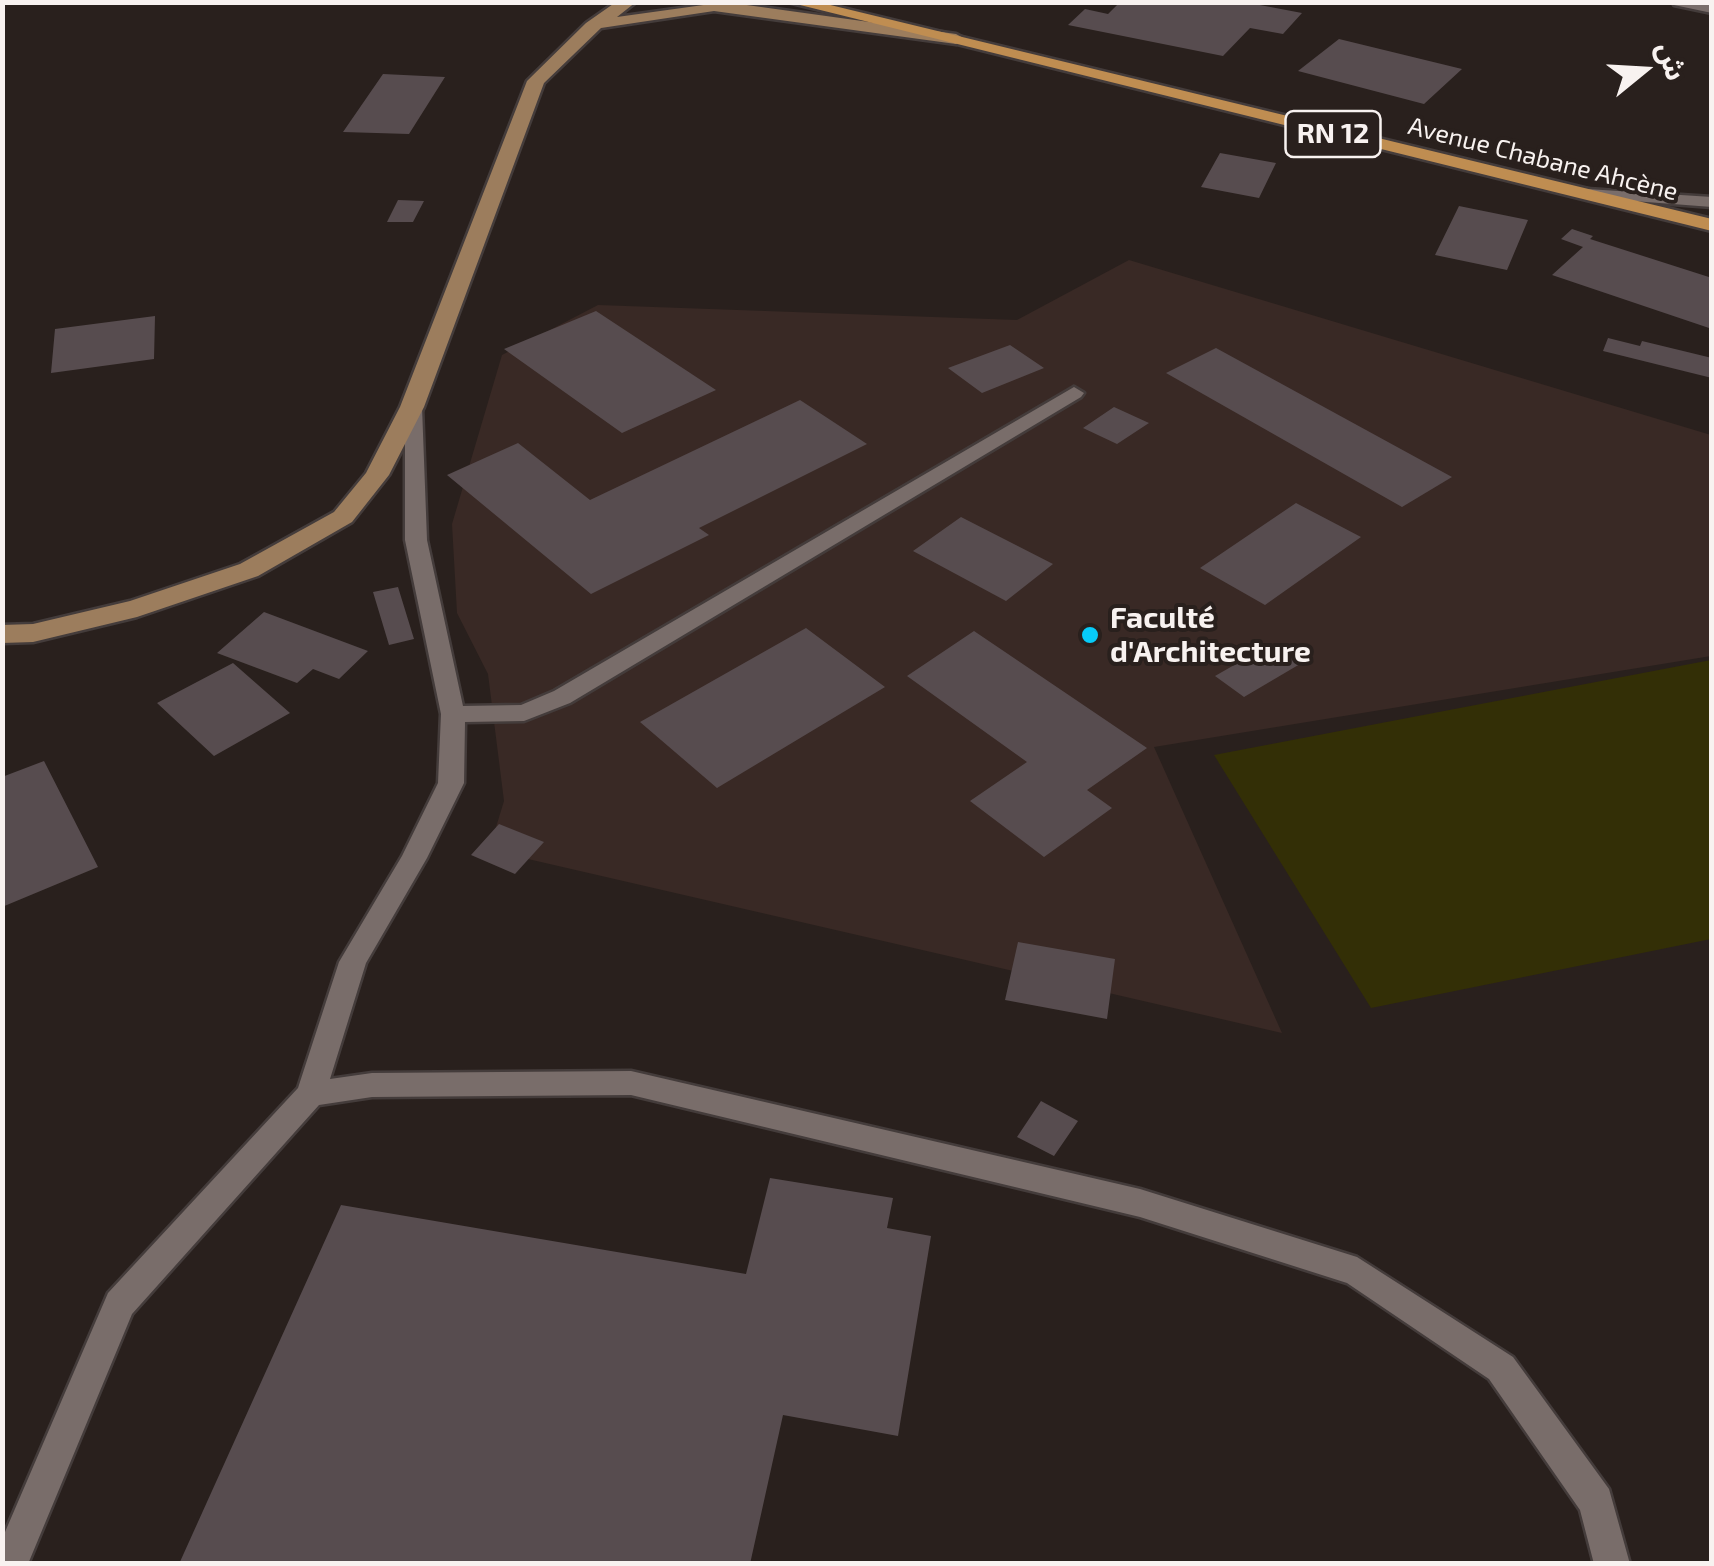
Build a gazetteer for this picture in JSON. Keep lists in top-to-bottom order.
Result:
{
  "streets": {
    "main road": ["RN 12", "Avenue Chabane Ahcène"]
  },
  "crossings": [
    ["RN 12", "Avenue Chabane Ahcène"]
  ],
  "places": ["Faculté d'Architecture"],
  "north": "right"
}
